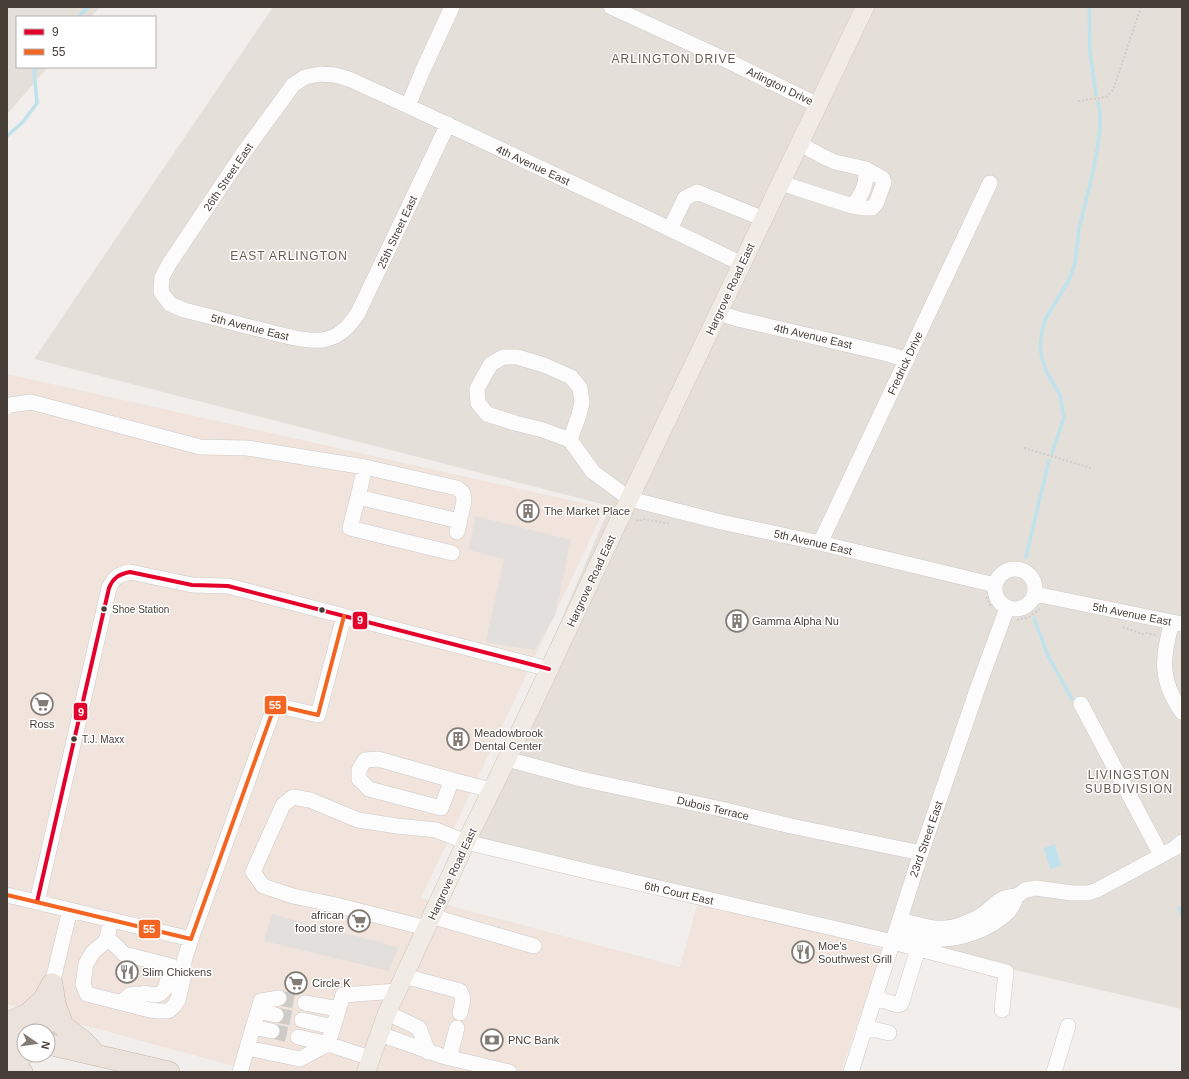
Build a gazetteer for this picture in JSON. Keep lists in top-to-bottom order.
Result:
{
  "streets": {
    "main road": ["Hargrove Road East"],
    "street": [
      "Arlington Drive",
      "4th Avenue East",
      "26th Street East",
      "25th Street East",
      "5th Avenue East",
      "Fredrick Drive",
      "Dubois Terrace",
      "23rd Street East",
      "6th Court East"
    ]
  },
  "crossings": [
    ["Arlington Drive", "Hargrove Road East"],
    ["4th Avenue East", "26th Street East"],
    ["4th Avenue East", "25th Street East"],
    ["4th Avenue East", "Hargrove Road East"],
    ["4th Avenue East", "Fredrick Drive"],
    ["26th Street East", "5th Avenue East"],
    ["25th Street East", "5th Avenue East"],
    ["Hargrove Road East", "5th Avenue East"],
    ["Hargrove Road East", "Dubois Terrace"],
    ["Hargrove Road East", "6th Court East"],
    ["5th Avenue East", "Fredrick Drive"],
    ["5th Avenue East", "23rd Street East"],
    ["Dubois Terrace", "23rd Street East"],
    ["23rd Street East", "6th Court East"]
  ],
  "districts": ["ARLINGTON DRIVE", "EAST ARLINGTON", "LIVINGSTON SUBDIVISION"],
  "places": {
    "building": ["The Market Place", "Gamma Alpha Nu", "Meadowbrook Dental Center"],
    "other": ["Shoe Station", "T.J. Maxx"],
    "supermarket": ["Ross", "african food store", "Circle K"],
    "restaurant": ["Moe's Southwest Grill", "Slim Chickens"],
    "bank": ["PNC Bank"]
  },
  "lines": ["transit line 9", "transit line 55"],
  "legend": ["9", "55"],
  "north": "right"
}
